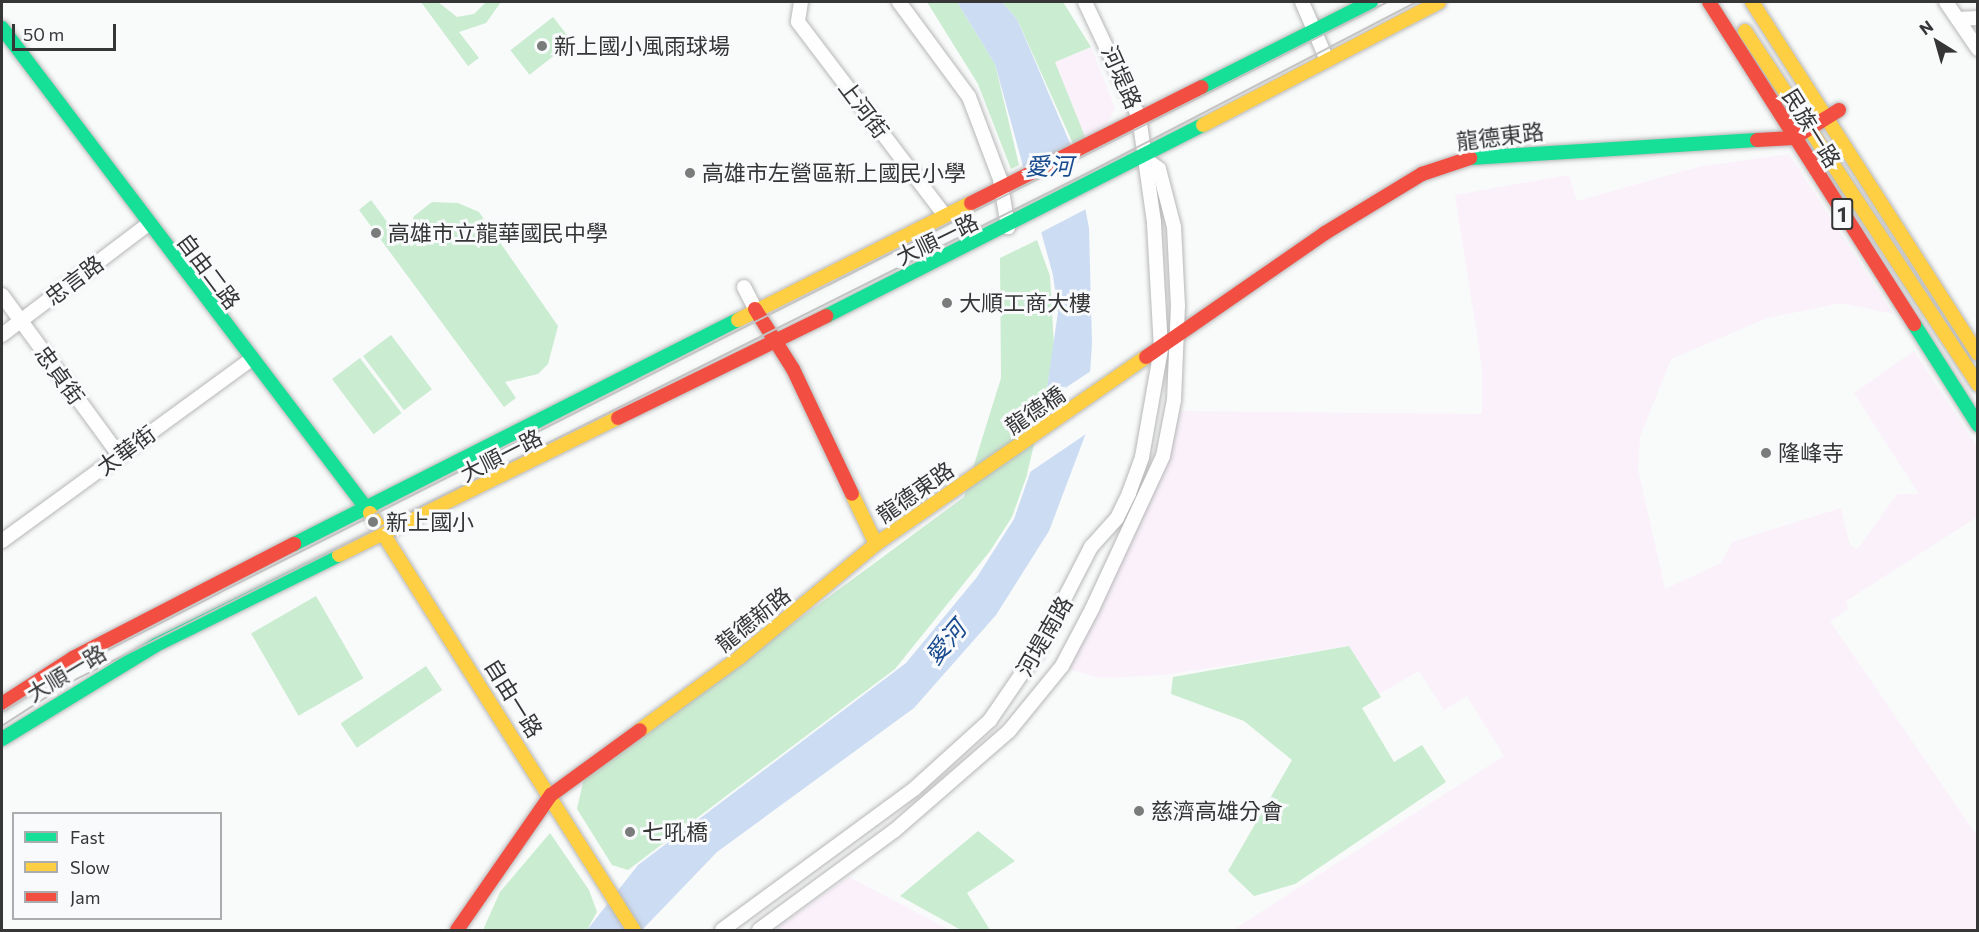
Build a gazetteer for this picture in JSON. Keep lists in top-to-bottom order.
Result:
{
  "streets": {
    "street": [
      "河堤路",
      "上河街",
      "民族一路",
      "龍德東路",
      "1",
      "大順一路",
      "自由二路",
      "忠言路",
      "忠貞街",
      "龍德橋",
      "太華街",
      "龍德新路",
      "河堤南路",
      "自由一路"
    ]
  },
  "crossings": [
    ["河堤路", "大順一路"],
    ["河堤路", "河堤南路"],
    ["上河街", "大順一路"],
    ["民族一路", "龍德東路"],
    ["龍德東路", "龍德橋"],
    ["龍德東路", "龍德新路"],
    ["龍德東路", "河堤南路"],
    ["大順一路", "自由二路"],
    ["大順一路", "河堤南路"],
    ["大順一路", "自由一路"],
    ["自由二路", "忠言路"],
    ["自由二路", "太華街"],
    ["自由二路", "自由一路"],
    ["忠言路", "忠貞街"],
    ["忠貞街", "太華街"],
    ["龍德新路", "自由一路"]
  ],
  "water": ["愛河"],
  "places": [
    "新上國小風雨球場",
    "高雄市左營區新上國民小學",
    "高雄市立龍華國民中學",
    "大順工商大樓",
    "隆峰寺",
    "新上國小",
    "慈濟高雄分會",
    "七吼橋"
  ],
  "legend": ["Fast", "Slow", "Jam"],
  "scale_bar": "50 m",
  "north": "top left"
}
